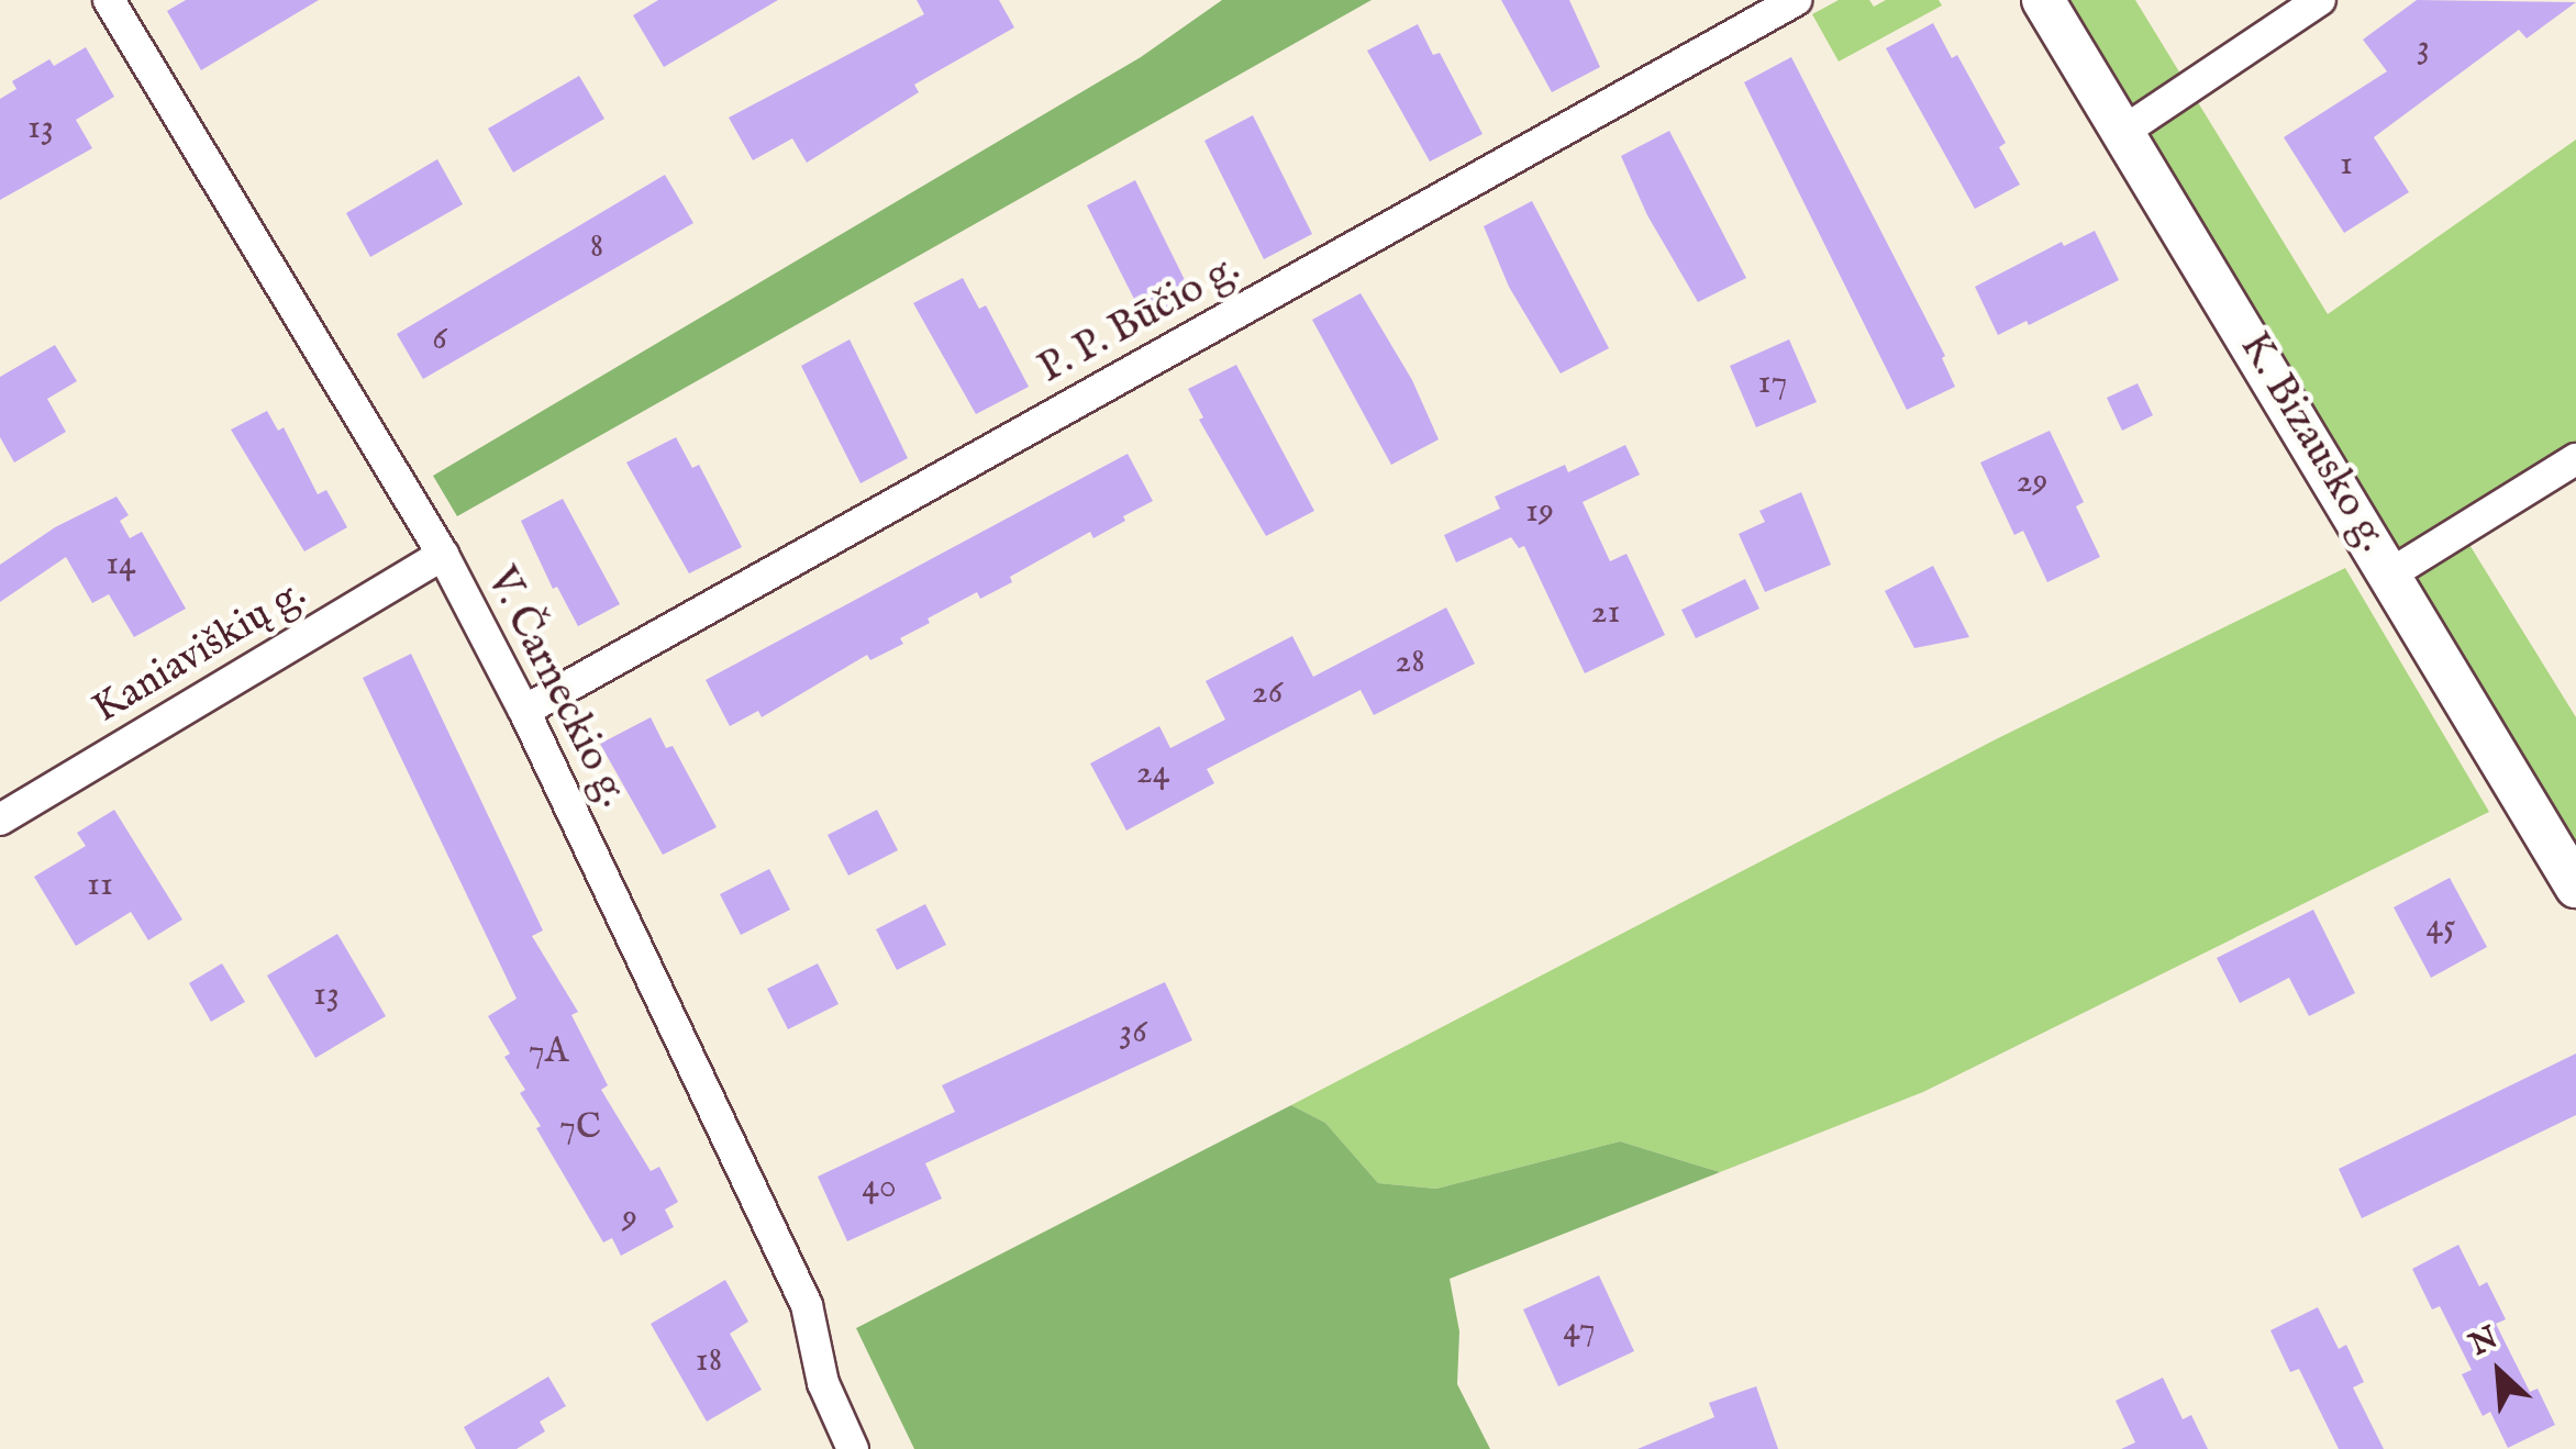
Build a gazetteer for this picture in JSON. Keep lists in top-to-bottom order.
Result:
{
  "streets": {
    "street": [
      "P. P. Būčio g.",
      "K. Bizausko g.",
      "Kaniaviškių g.",
      "V. Čarneckio g."
    ]
  },
  "crossings": [
    ["P. P. Būčio g.", "V. Čarneckio g."],
    ["Kaniaviškių g.", "V. Čarneckio g."]
  ],
  "house_numbers": [
    "3",
    "13",
    "1",
    "8",
    "6",
    "17",
    "29",
    "19",
    "14",
    "21",
    "28",
    "26",
    "24",
    "11",
    "45",
    "13",
    "36",
    "7A",
    "7C",
    "40",
    "9",
    "47",
    "18"
  ],
  "north": "top left"
}
